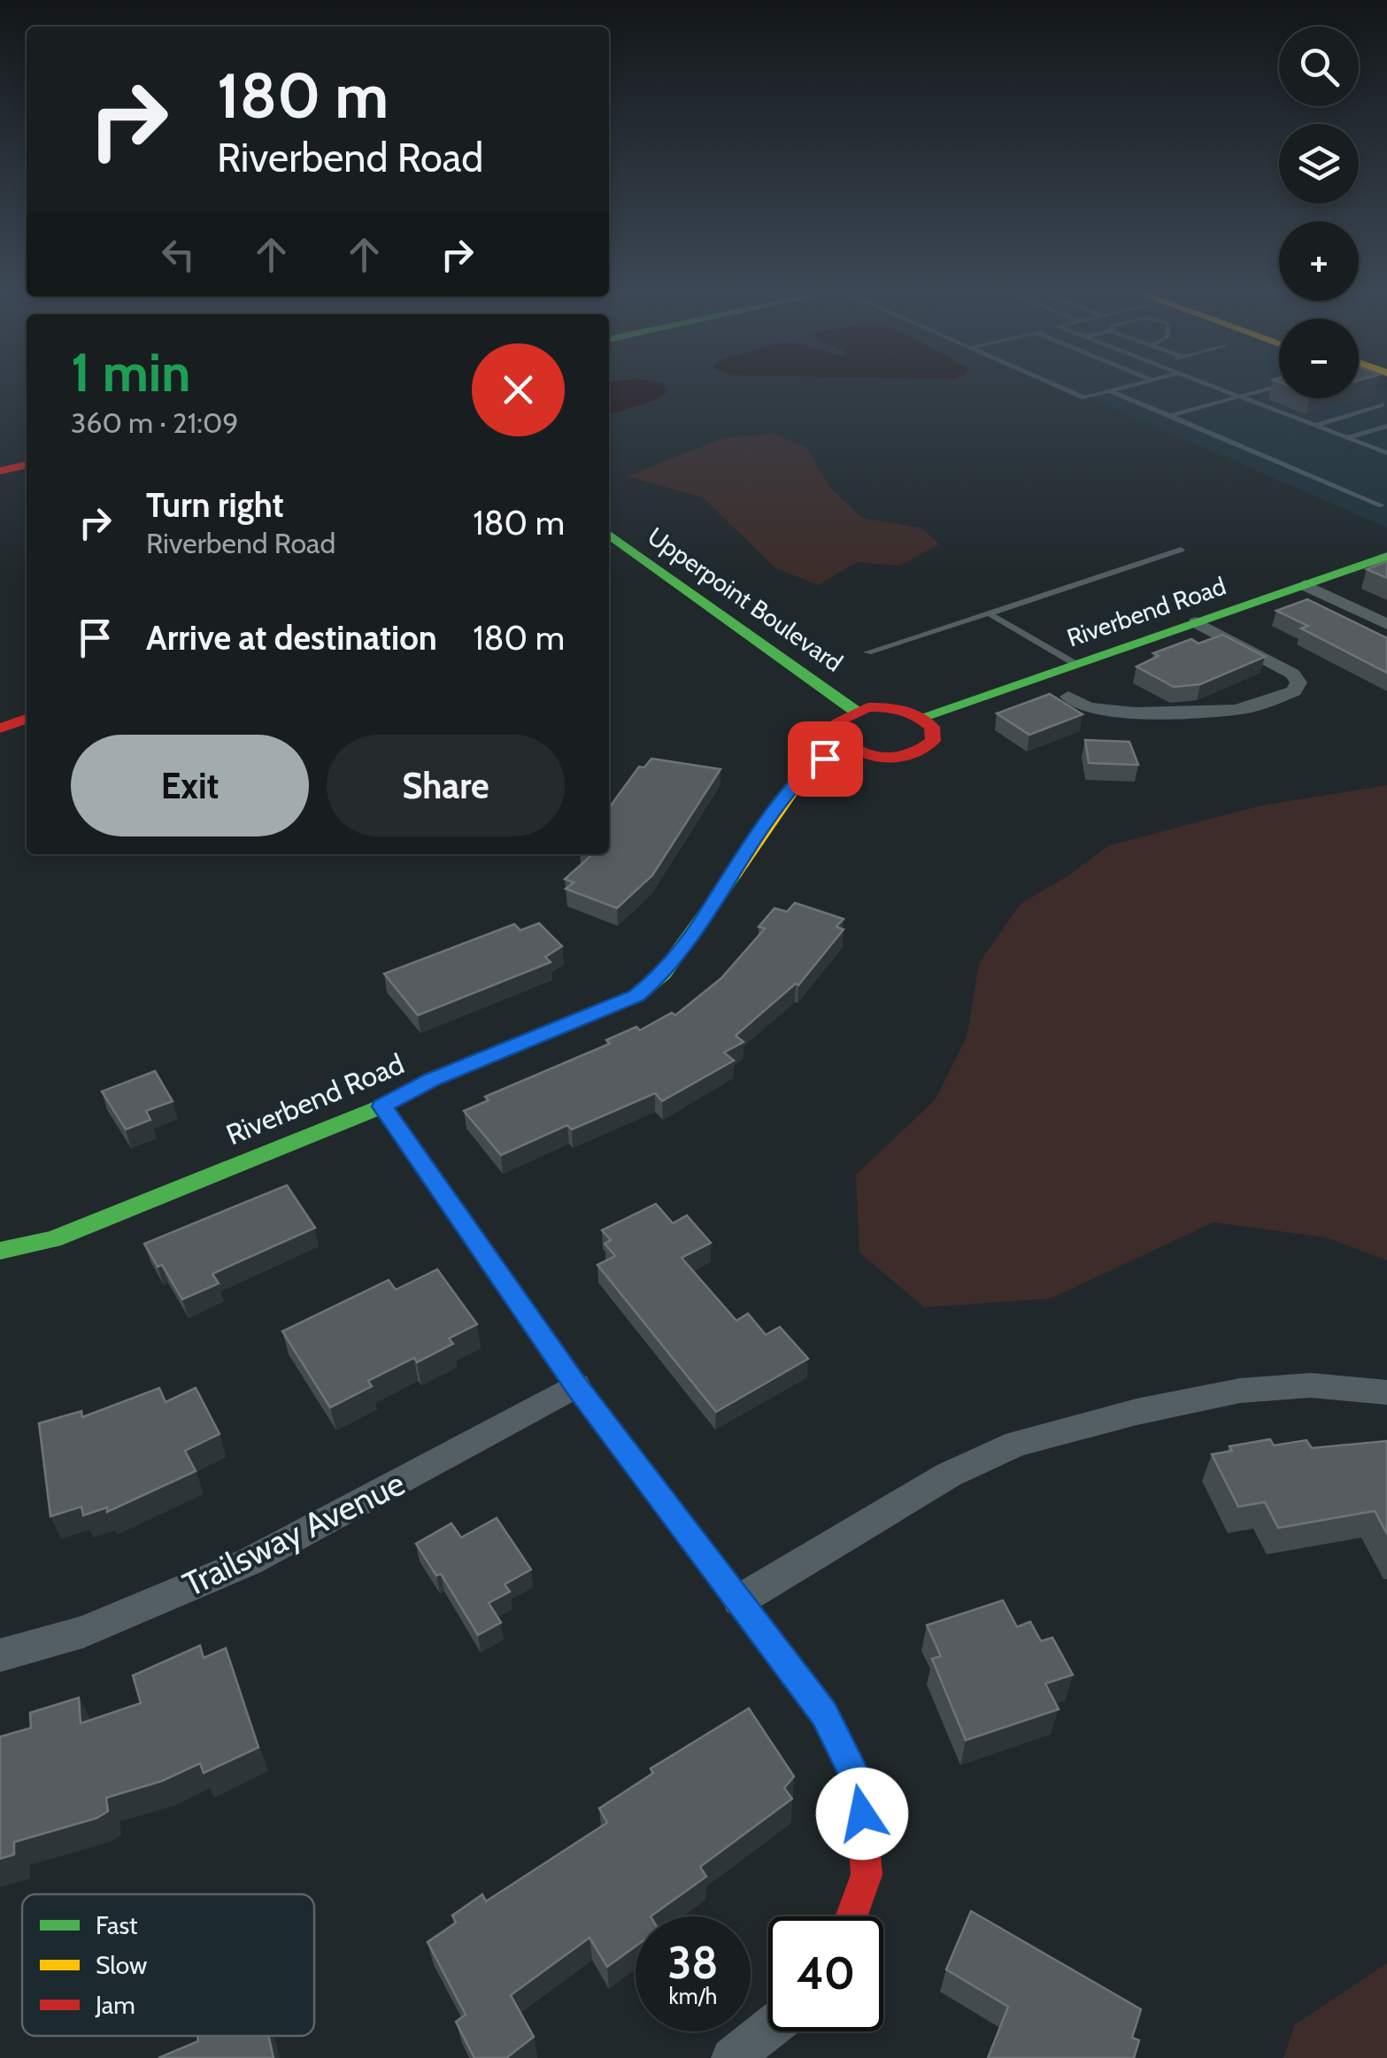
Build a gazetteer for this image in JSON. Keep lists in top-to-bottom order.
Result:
{
  "streets": {
    "street": ["Upperpoint Boulevard", "Riverbend Road", "Trailsway Avenue"]
  },
  "legend": ["Fast", "Slow", "Jam"],
  "page": {
    "map_buttons": ["+", "−"],
    "turn": ["180 m", "Riverbend Road"],
    "heading": ["1 min", "360 m · 21:09"],
    "list": [
      {
        "name": "Turn right",
        "note": "Riverbend Road",
        "value": "180 m"
      },
      {
        "name": "Arrive at destination",
        "value": "180 m"
      }
    ],
    "buttons": ["Exit", "Share"],
    "speed": "38 km/h",
    "limit": "40"
  }
}
